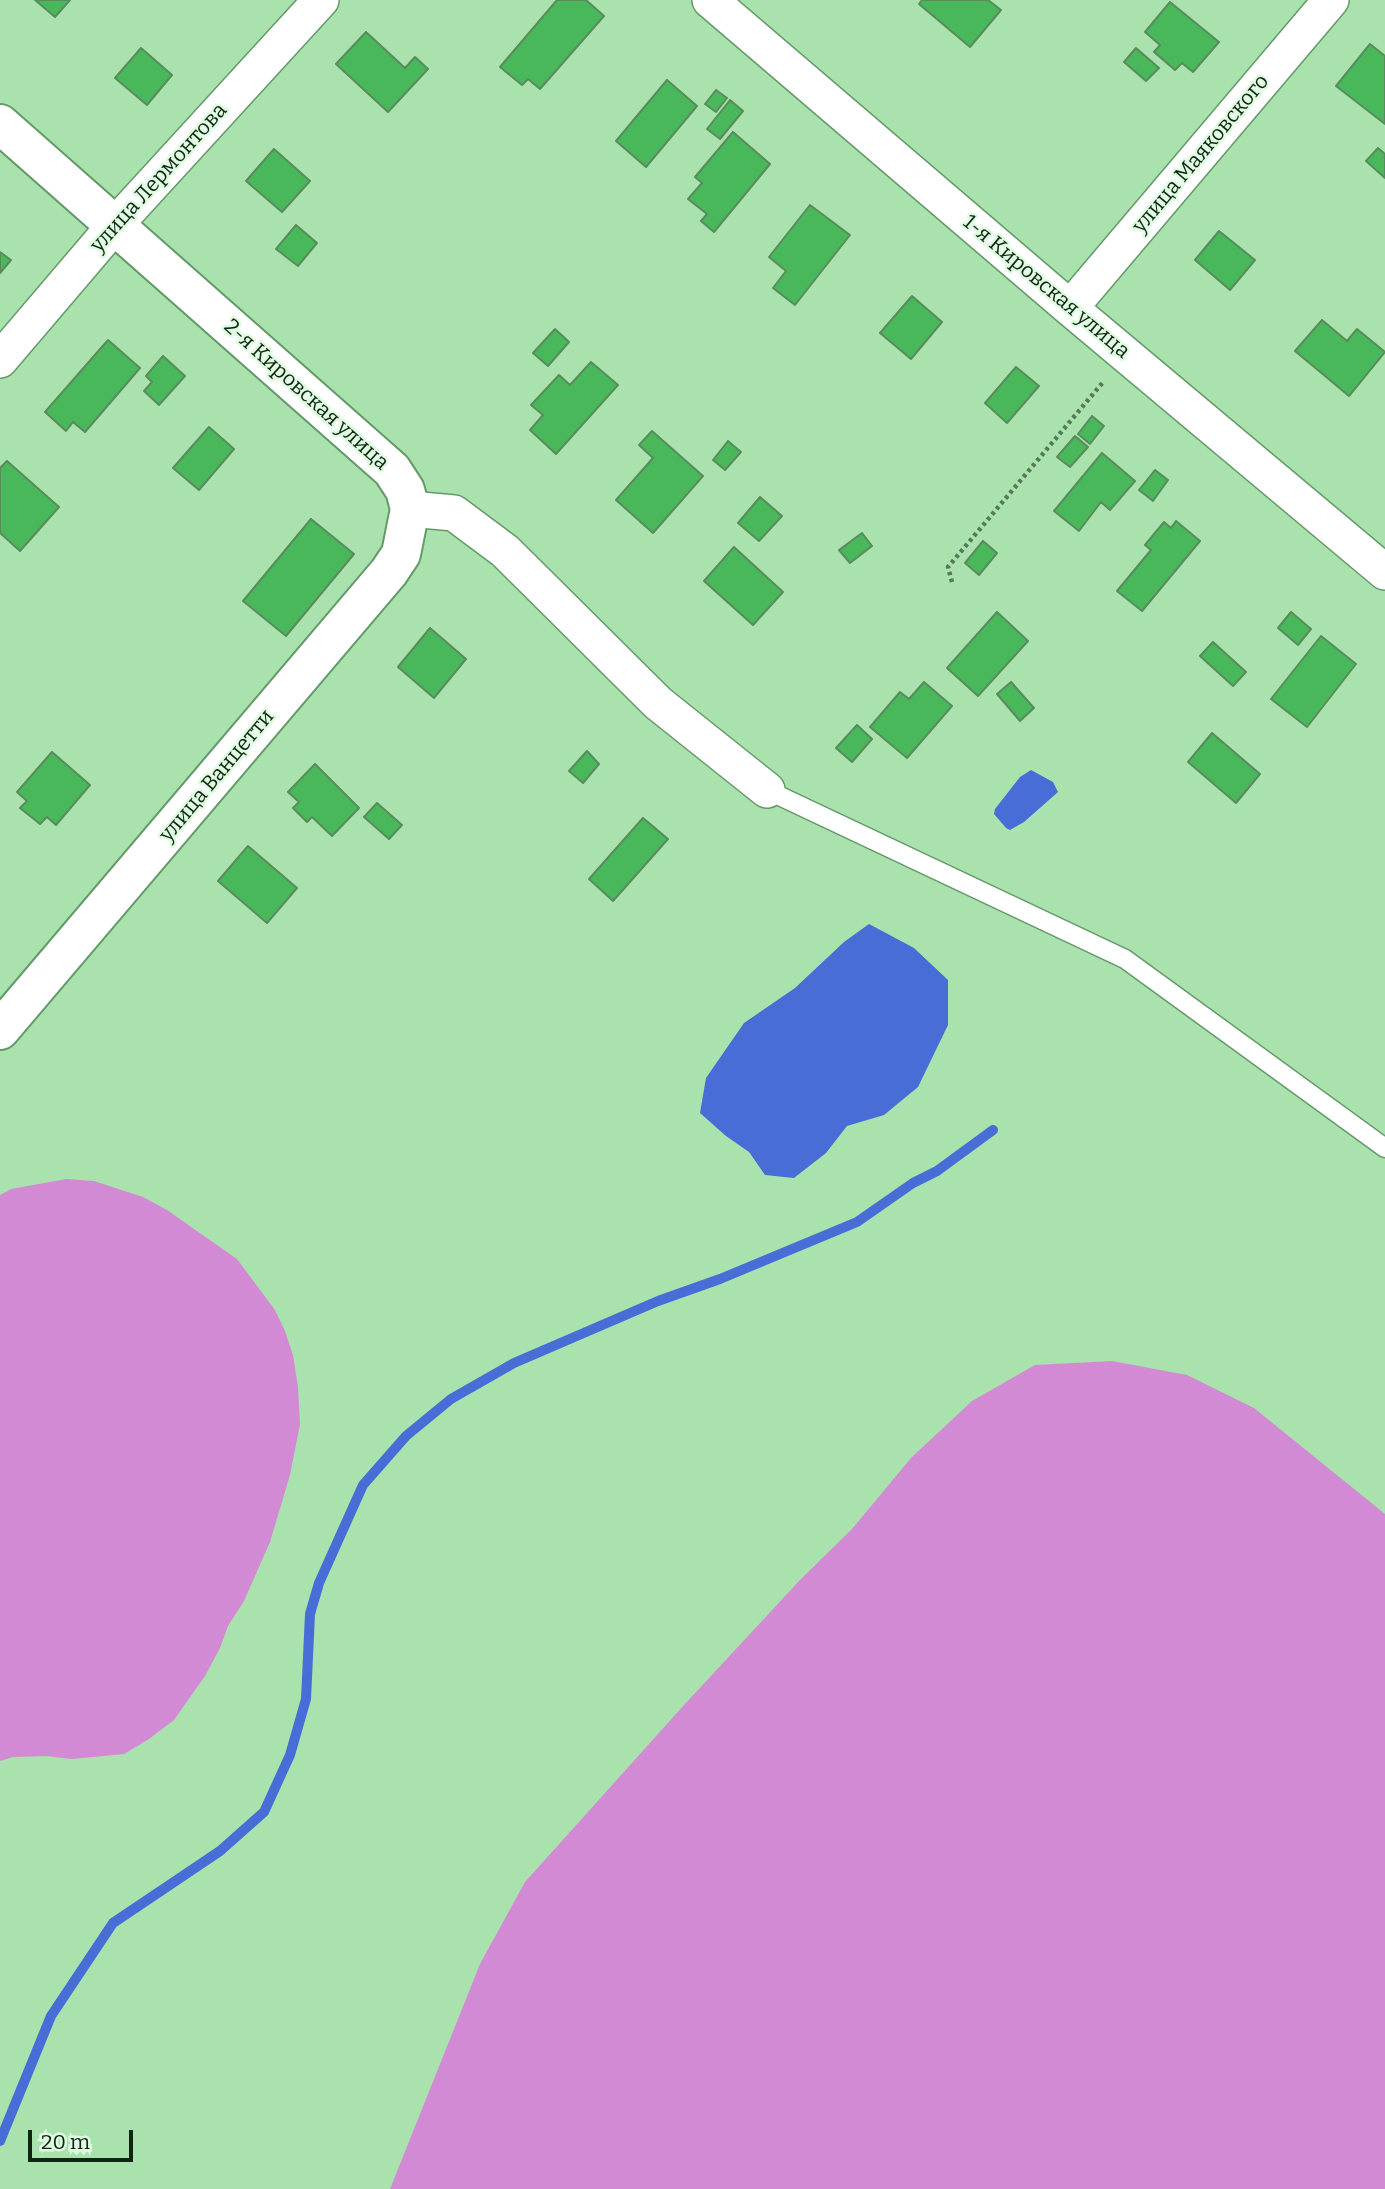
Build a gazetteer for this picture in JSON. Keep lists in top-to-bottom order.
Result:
{
  "streets": {
    "street": [
      "улица Маяковского",
      "улица Лермонтова",
      "1-я Кировская улица",
      "2-я Кировская улица",
      "улица Ванцетти"
    ]
  },
  "crossings": [
    ["улица Маяковского", "1-я Кировская улица"],
    ["улица Лермонтова", "2-я Кировская улица"],
    ["2-я Кировская улица", "улица Ванцетти"]
  ],
  "scale_bar": "20 m"
}
